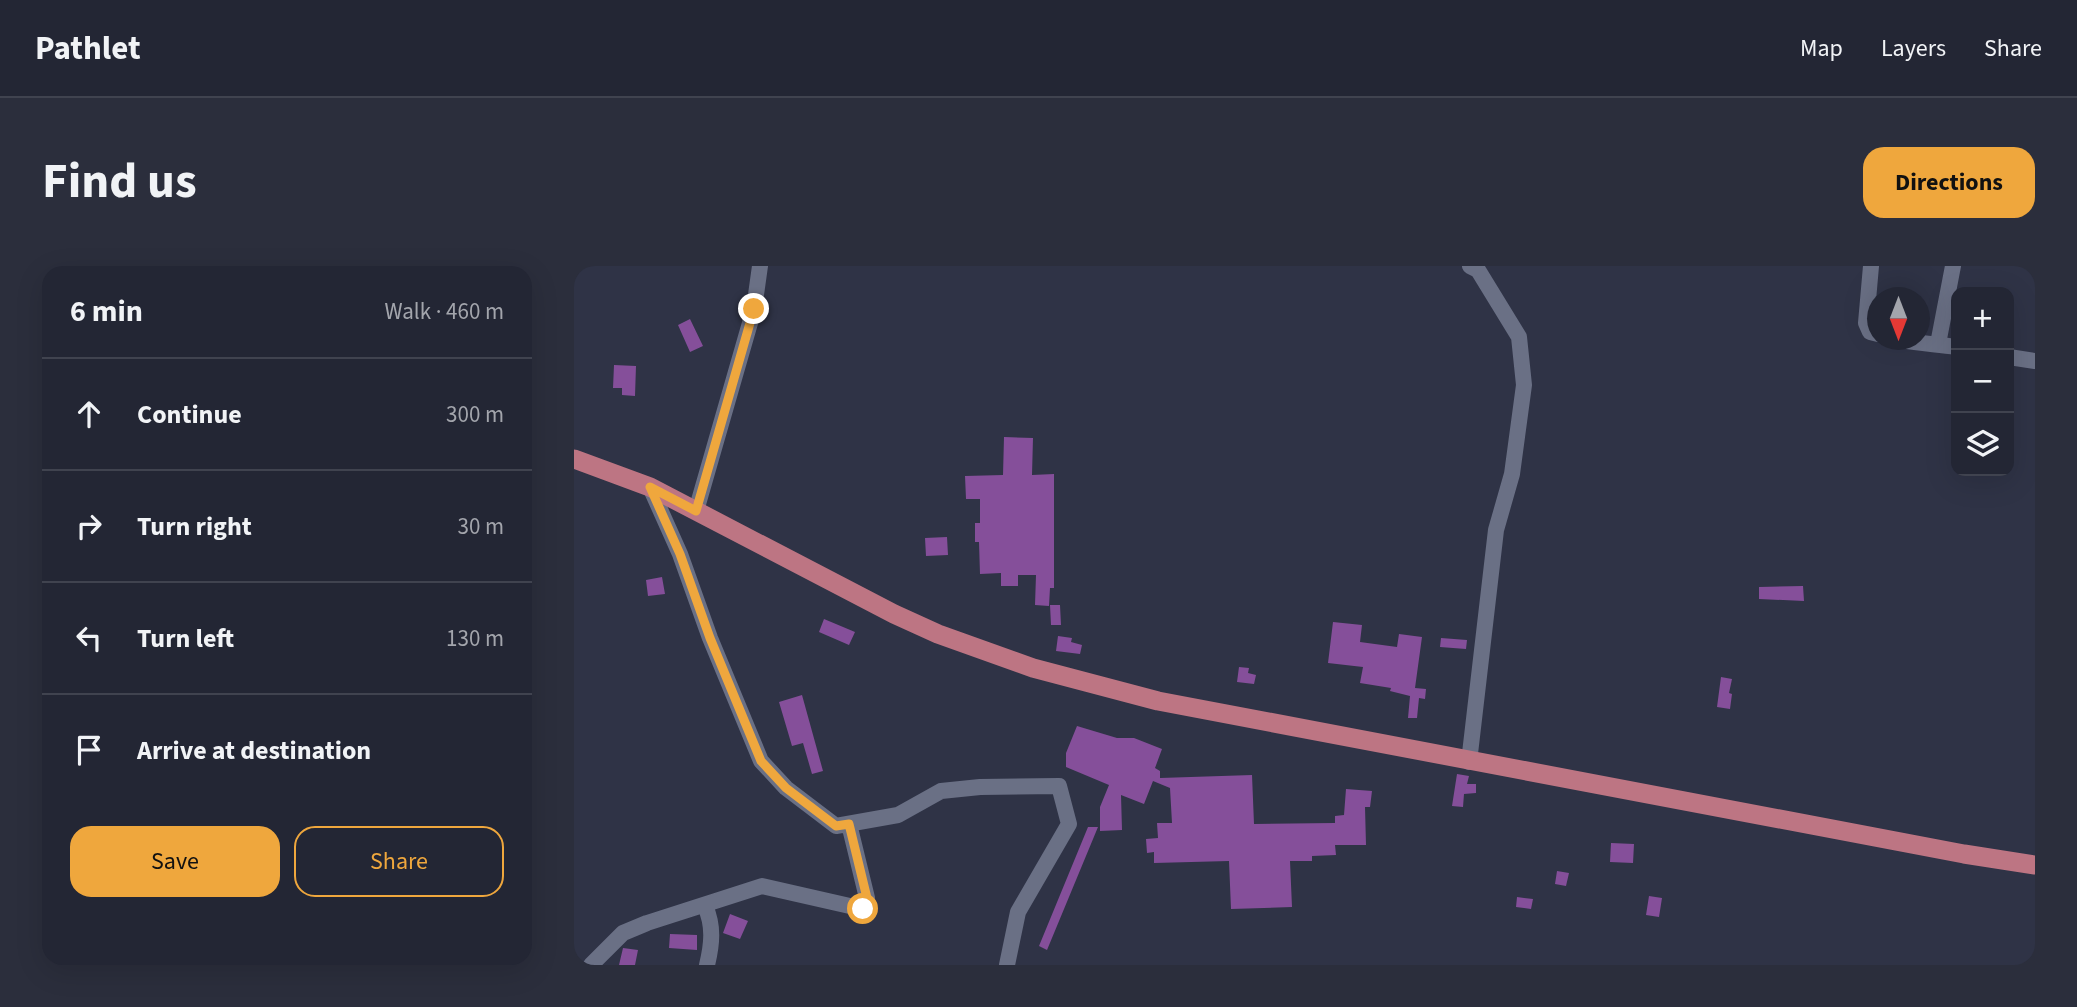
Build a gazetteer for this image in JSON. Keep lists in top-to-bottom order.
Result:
{
  "north": "bottom",
  "page": {
    "header": "Pathlet",
    "nav": ["Map", "Layers", "Share"],
    "title": "Find us",
    "buttons": [
      "Directions",
      ["Save", "Share"]
    ],
    "heading": ["6 min", "Walk · 460 m"],
    "map_buttons": ["+", "−"],
    "list": [
      ["Continue", "300 m"],
      ["Turn right", "30 m"],
      ["Turn left", "130 m"],
      "Arrive at destination"
    ]
  }
}
